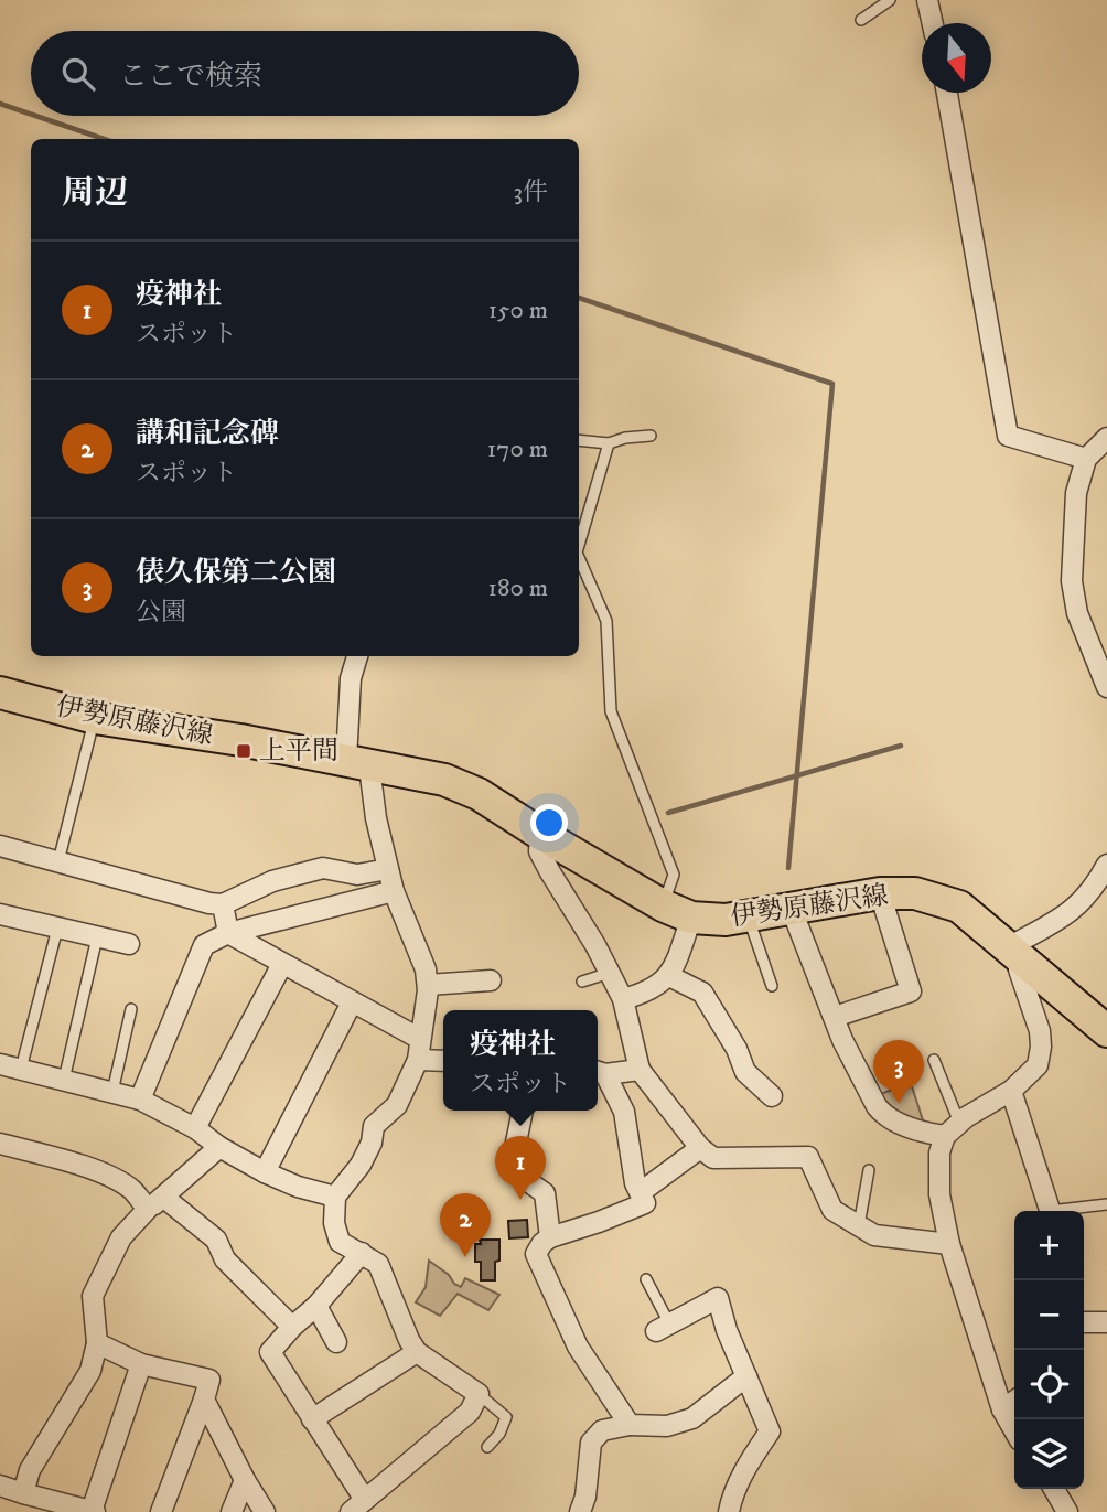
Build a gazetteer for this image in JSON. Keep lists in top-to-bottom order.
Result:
{
  "streets": {
    "main road": ["伊勢原藤沢線"]
  },
  "places": {
    "transit": ["上平間"]
  },
  "north": "bottom",
  "page": {
    "search": "ここで検索",
    "heading": ["周辺", "3件"],
    "list": [
      {
        "mark": "1",
        "name": "疫神社",
        "note": "スポット",
        "value": "150 m"
      },
      {
        "mark": "2",
        "name": "講和記念碑",
        "note": "スポット",
        "value": "170 m"
      },
      {
        "mark": "3",
        "name": "俵久保第二公園",
        "note": "公園",
        "value": "180 m"
      }
    ],
    "popup": ["疫神社", "スポット"],
    "pins": ["3", "1", "2"],
    "map_buttons": ["+", "−"]
  }
}
